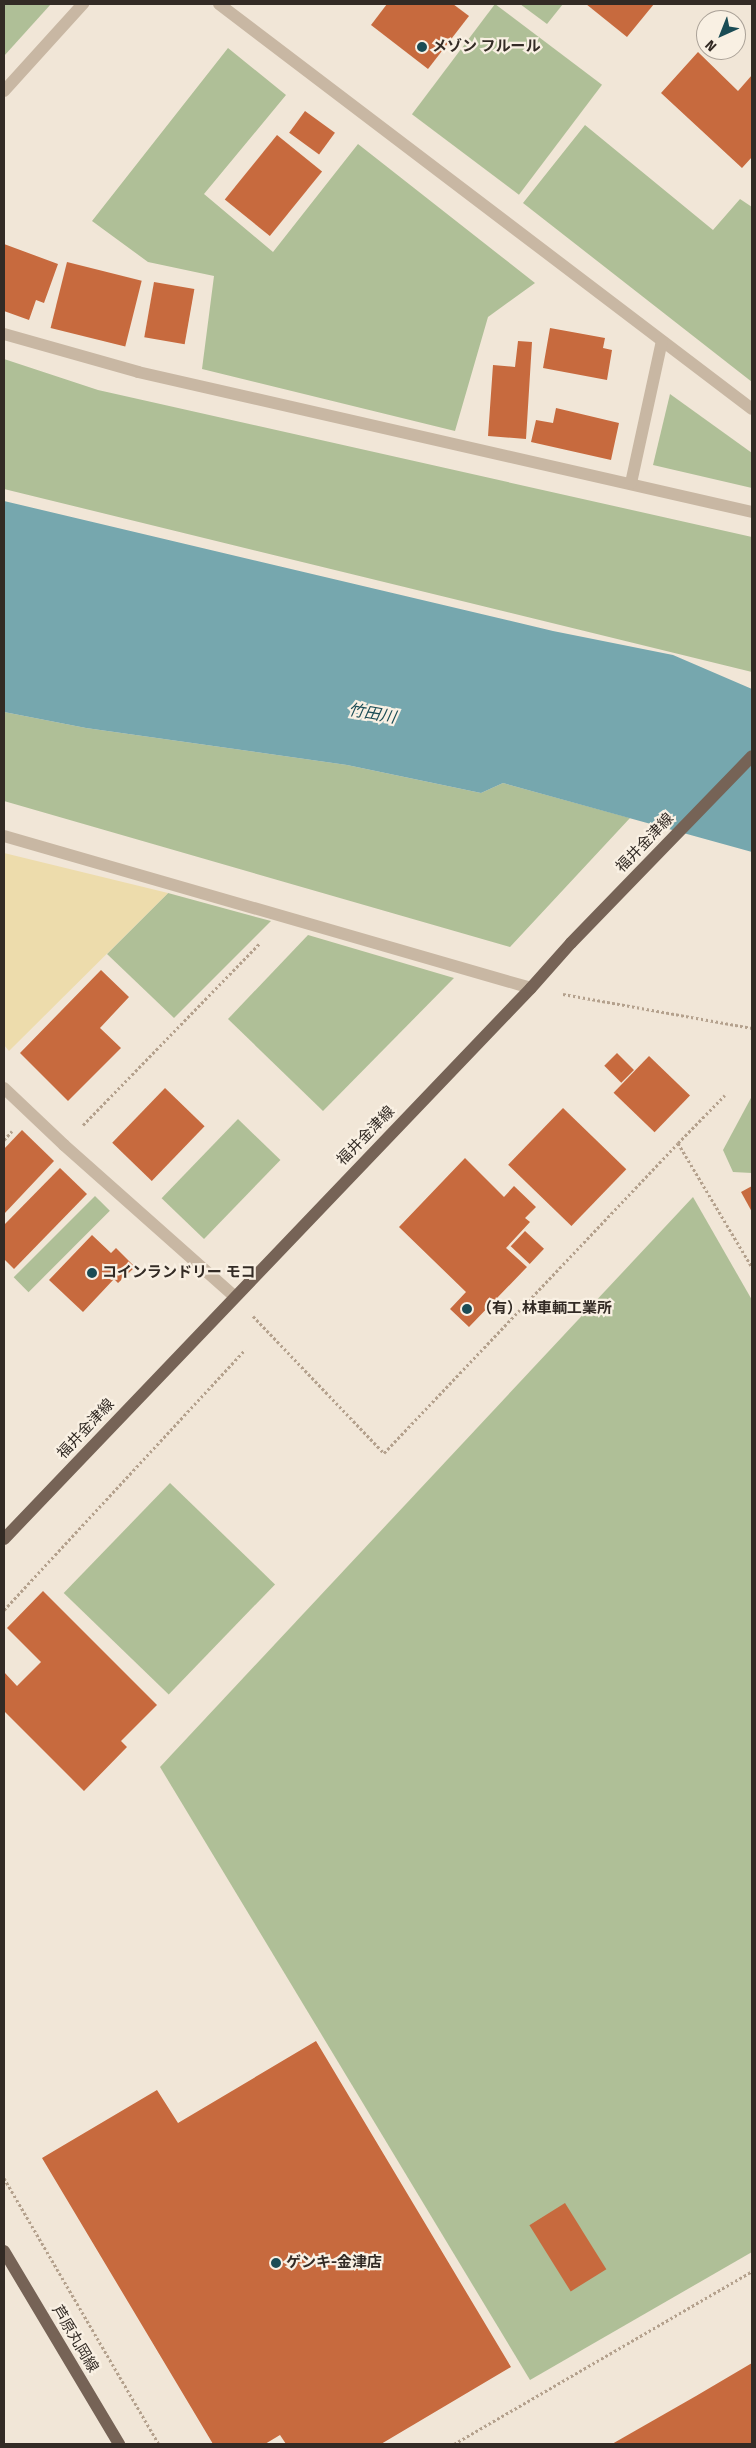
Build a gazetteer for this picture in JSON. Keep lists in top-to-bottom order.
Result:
{
  "streets": {
    "main road": ["福井金津線", "芦原丸岡線"]
  },
  "water": ["竹田川"],
  "places": [
    "メゾン フルール",
    "コインランドリー モコ",
    "（有）林車輌工業所",
    "ゲンキ-金津店"
  ],
  "north": "bottom left"
}
